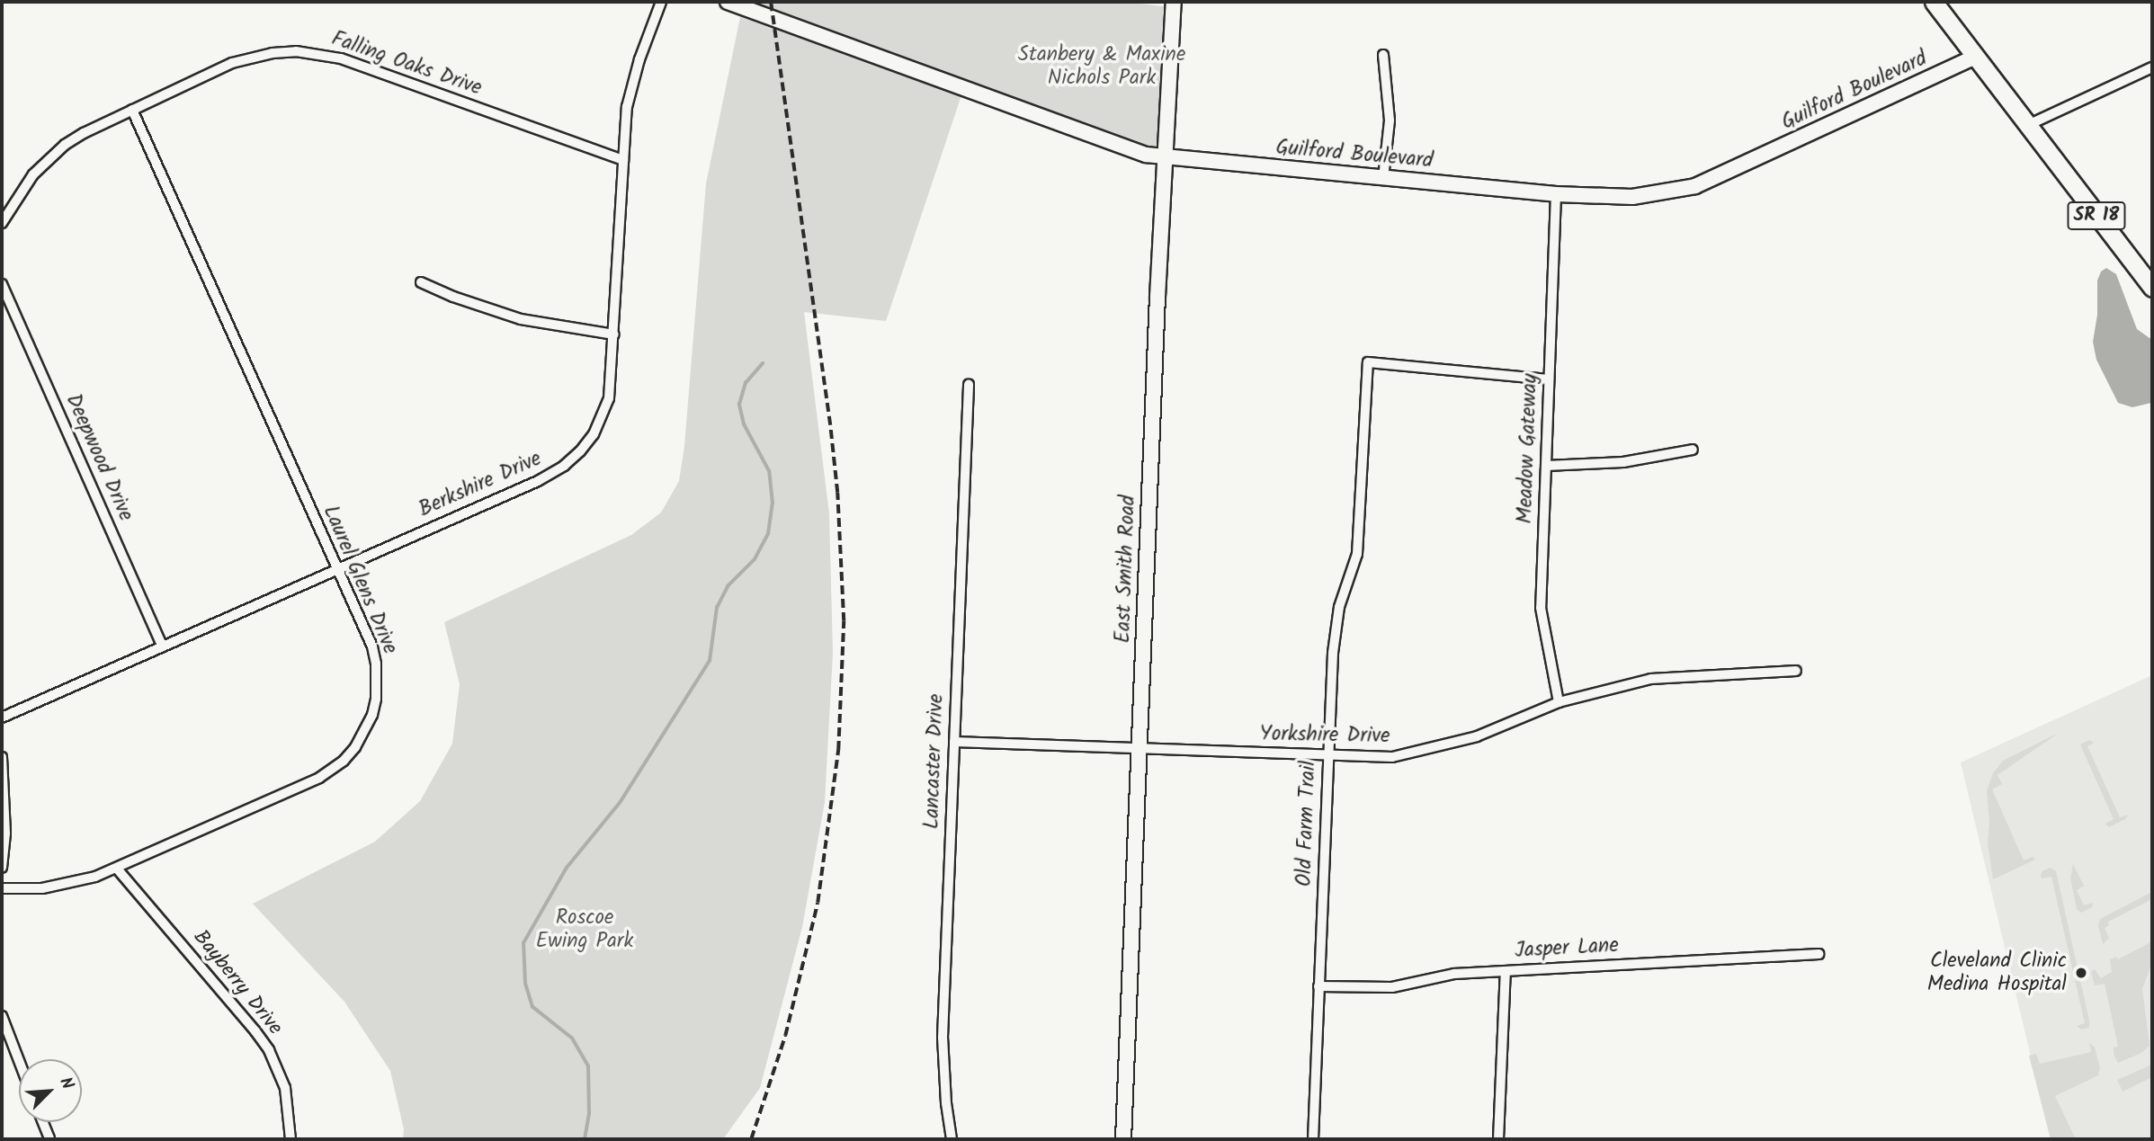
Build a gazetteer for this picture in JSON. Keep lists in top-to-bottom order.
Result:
{
  "streets": {
    "highway": ["SR 18"],
    "street": [
      "Falling Oaks Drive",
      "Guilford Boulevard",
      "Meadow Gateway",
      "Deepwood Drive",
      "Berkshire Drive",
      "East Smith Road",
      "Laurel Glens Drive",
      "Yorkshire Drive",
      "Lancaster Drive",
      "Old Farm Trail",
      "Jasper Lane",
      "Bayberry Drive"
    ]
  },
  "crossings": [
    ["Falling Oaks Drive", "Berkshire Drive"],
    ["Falling Oaks Drive", "Laurel Glens Drive"],
    ["Guilford Boulevard", "SR 18"],
    ["Guilford Boulevard", "Meadow Gateway"],
    ["Guilford Boulevard", "East Smith Road"],
    ["Meadow Gateway", "Yorkshire Drive"],
    ["Meadow Gateway", "Old Farm Trail"],
    ["Deepwood Drive", "Berkshire Drive"],
    ["Berkshire Drive", "Laurel Glens Drive"],
    ["East Smith Road", "Yorkshire Drive"],
    ["Laurel Glens Drive", "Bayberry Drive"],
    ["Yorkshire Drive", "Lancaster Drive"],
    ["Yorkshire Drive", "Old Farm Trail"],
    ["Old Farm Trail", "Jasper Lane"]
  ],
  "parks": ["Stanbery & Maxine Nichols Park", "Roscoe Ewing Park"],
  "places": ["Cleveland Clinic Medina Hospital"],
  "north": "top right"
}
